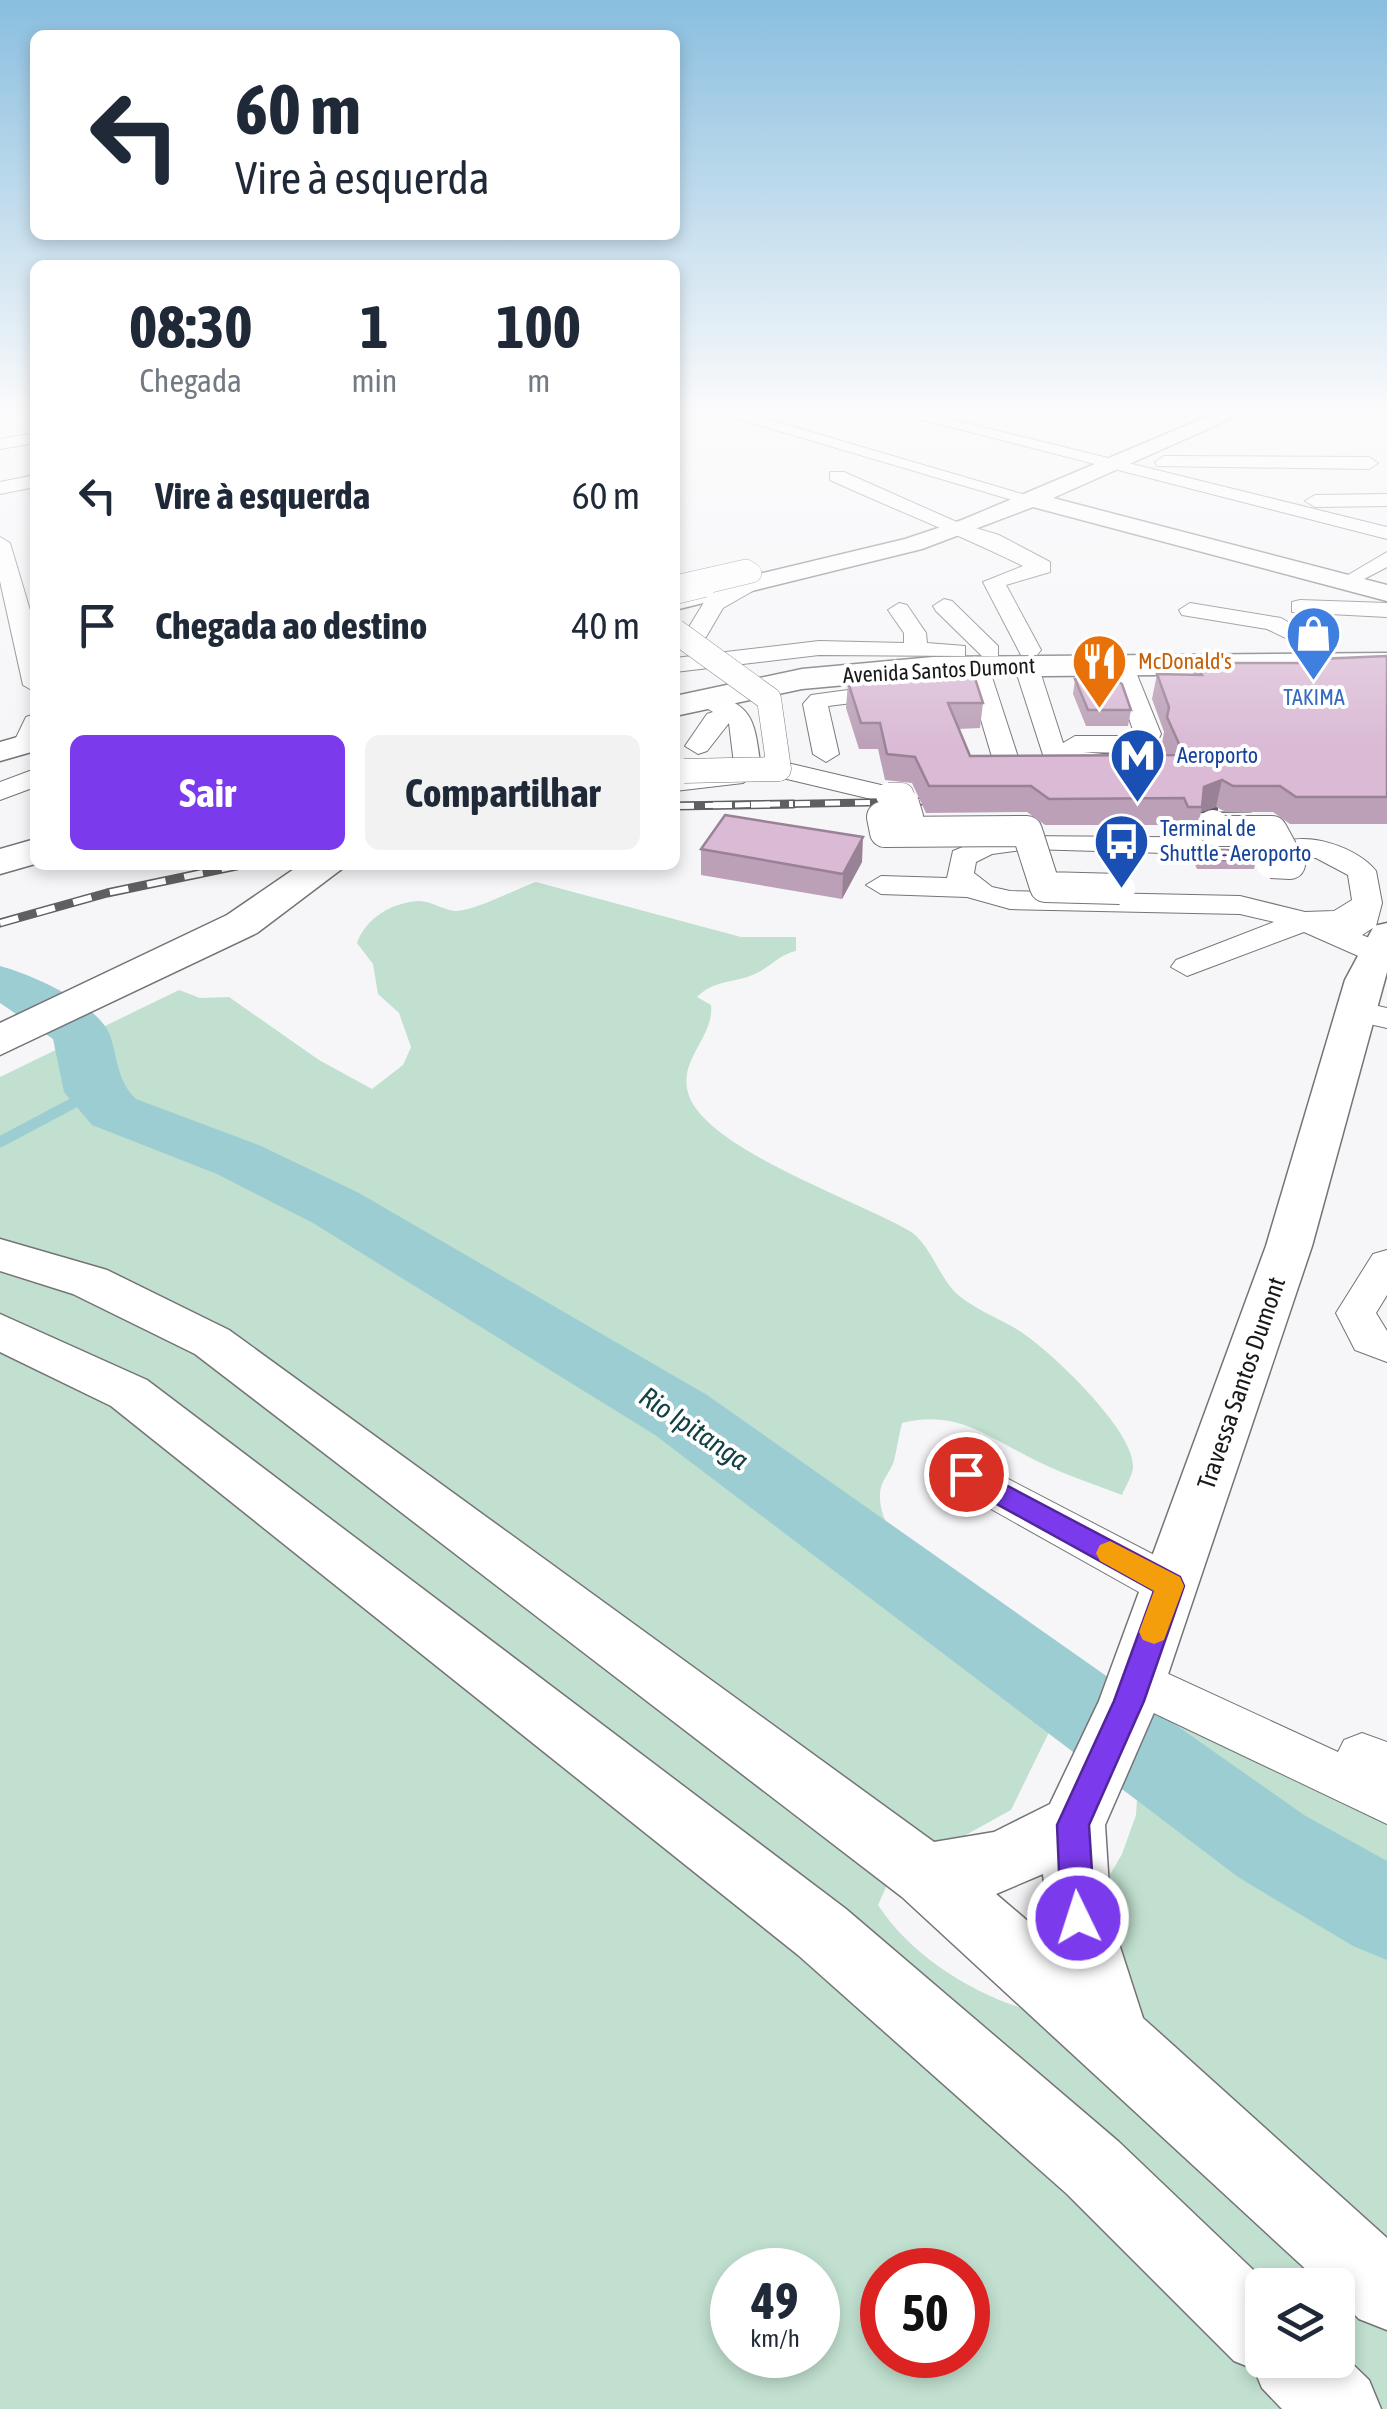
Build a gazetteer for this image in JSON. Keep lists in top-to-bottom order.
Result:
{
  "streets": {
    "highway": ["Avenida Santos Dumont"],
    "main road": ["Travessa Santos Dumont"]
  },
  "water": ["Rio Ipitanga"],
  "places": {
    "shop": ["TAKIMA"],
    "restaurant": ["McDonald's"],
    "metro station": ["Aeroporto"],
    "bus stop": ["Terminal de Shuttle - Aeroporto"]
  },
  "page": {
    "turn": ["60 m", "Vire à esquerda"],
    "eta": [
      "08:30",
      "Chegada",
      "1",
      "min",
      "100",
      "m"
    ],
    "list": [
      {
        "name": "Vire à esquerda",
        "value": "60 m"
      },
      {
        "name": "Chegada ao destino",
        "value": "40 m"
      }
    ],
    "buttons": ["Sair", "Compartilhar"],
    "speed": "49 km/h",
    "limit": "50"
  }
}
